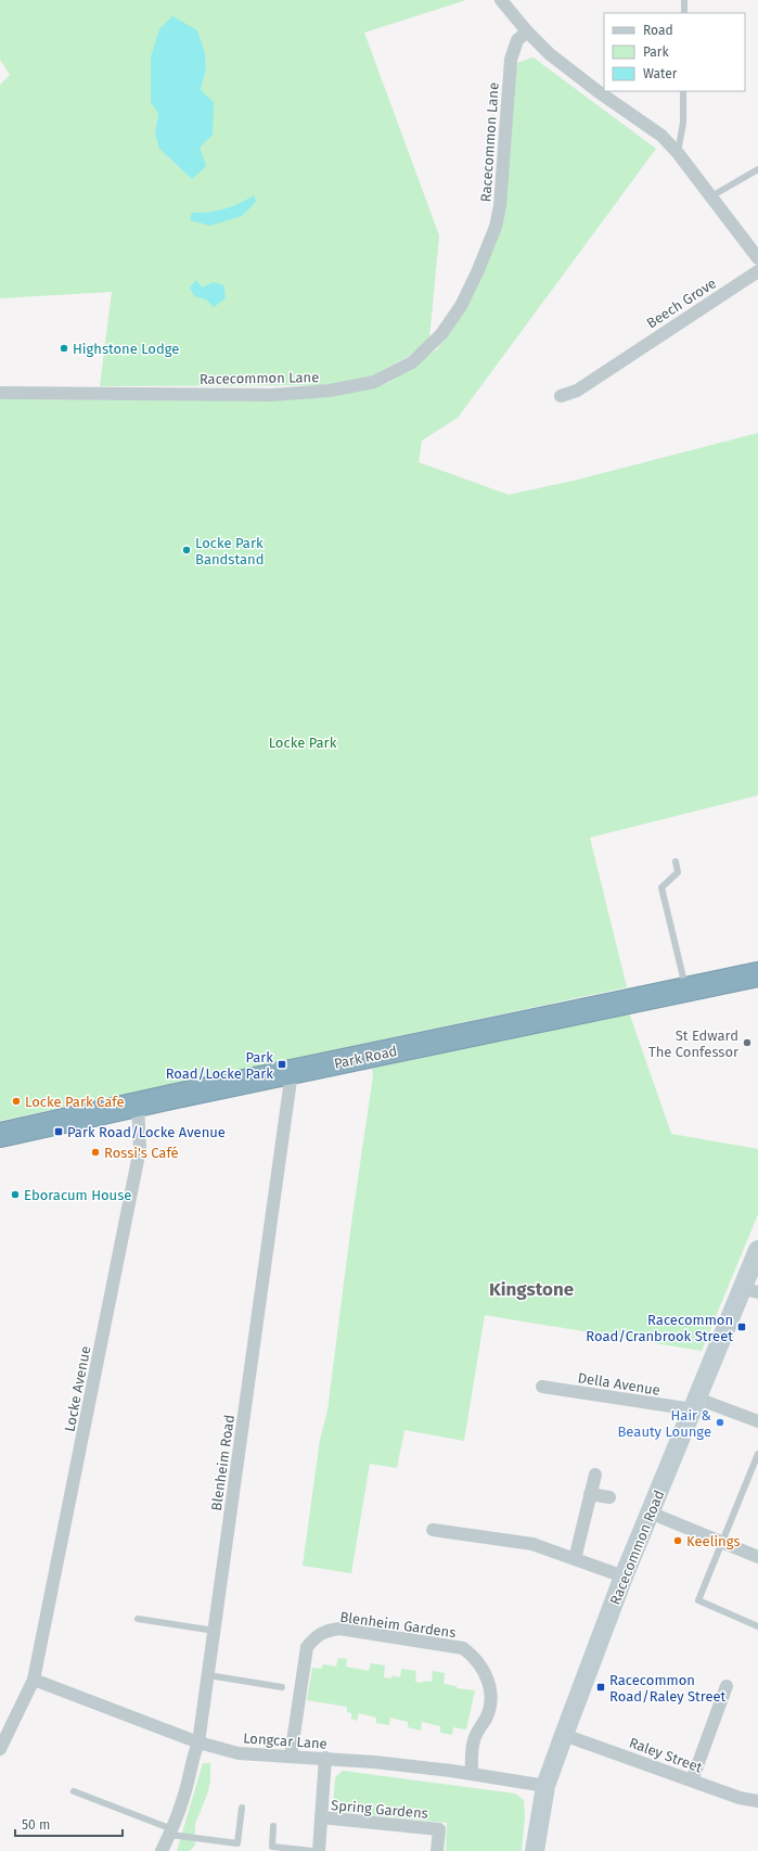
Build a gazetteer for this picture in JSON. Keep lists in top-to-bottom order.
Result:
{
  "streets": {
    "highway": ["Park Road"],
    "street": [
      "Racecommon Lane",
      "Beech Grove",
      "Della Avenue",
      "Locke Avenue",
      "Blenheim Road",
      "Racecommon Road",
      "Blenheim Gardens",
      "Longcar Lane",
      "Raley Street",
      "Spring Gardens"
    ]
  },
  "crossings": [
    ["Park Road", "Locke Avenue"],
    ["Park Road", "Blenheim Road"],
    ["Della Avenue", "Racecommon Road"],
    ["Locke Avenue", "Longcar Lane"],
    ["Blenheim Road", "Longcar Lane"],
    ["Racecommon Road", "Longcar Lane"],
    ["Racecommon Road", "Raley Street"],
    ["Blenheim Gardens", "Longcar Lane"],
    ["Longcar Lane", "Spring Gardens"]
  ],
  "districts": ["Kingstone"],
  "parks": ["Locke Park"],
  "places": {
    "other": [
      "Highstone Lodge",
      "Locke Park Bandstand",
      "St Edward The Confessor",
      "Locke Park Cafe",
      "Rossi's Café",
      "Eboracum House",
      "Hair & Beauty Lounge",
      "Keelings"
    ],
    "transit": [
      "Park Road/Locke Park",
      "Park Road/Locke Avenue",
      "Racecommon Road/Cranbrook Street",
      "Racecommon Road/Raley Street"
    ]
  },
  "legend": ["Road", "Park", "Water"],
  "scale_bar": "50 m"
}
